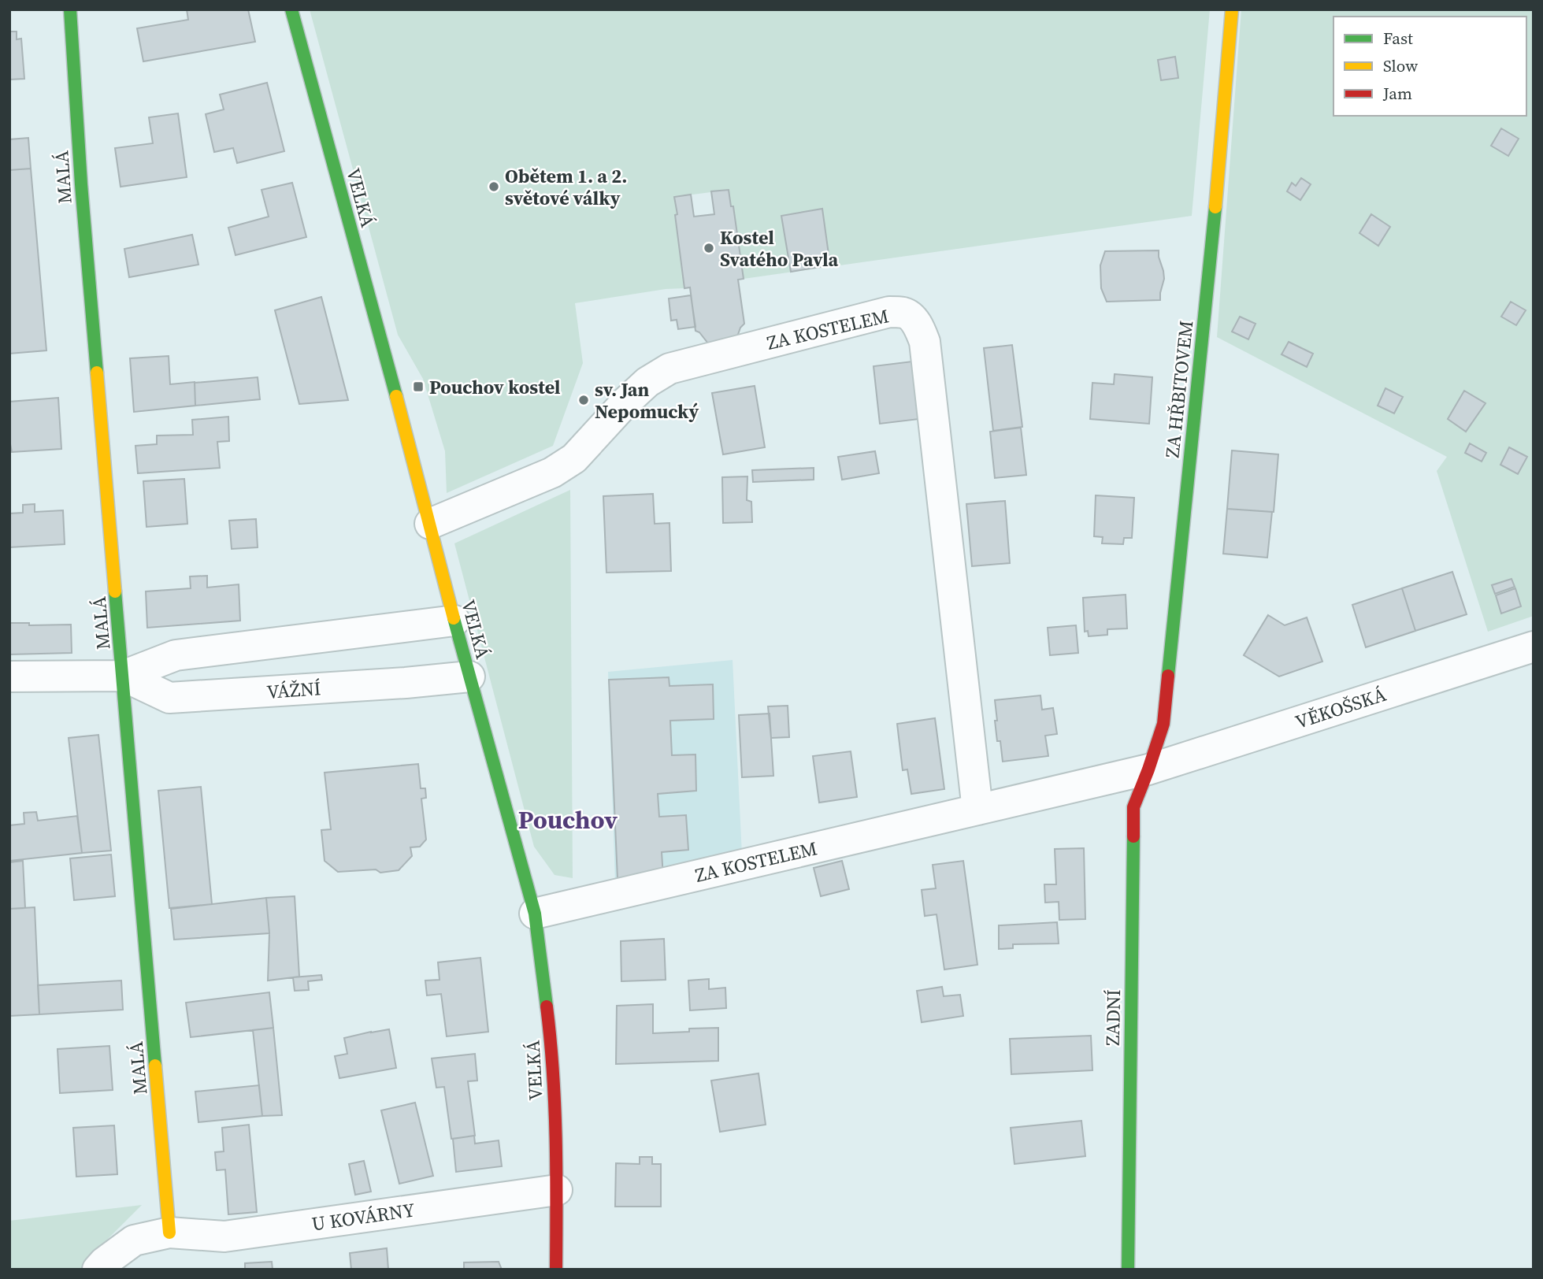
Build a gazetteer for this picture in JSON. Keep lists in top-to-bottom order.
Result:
{
  "streets": {
    "street": [
      "MALÁ",
      "VELKÁ",
      "ZA KOSTELEM",
      "ZA HŘBITOVEM",
      "VÁŽNÍ",
      "VĚKOŠSKÁ",
      "ZADNÍ",
      "U KOVÁRNY"
    ]
  },
  "crossings": [
    ["MALÁ", "VÁŽNÍ"],
    ["MALÁ", "U KOVÁRNY"],
    ["VELKÁ", "ZA KOSTELEM"],
    ["VELKÁ", "VÁŽNÍ"],
    ["VELKÁ", "U KOVÁRNY"],
    ["ZA KOSTELEM", "ZA HŘBITOVEM"],
    ["ZA KOSTELEM", "VĚKOŠSKÁ"],
    ["ZA KOSTELEM", "ZADNÍ"],
    ["ZA HŘBITOVEM", "VĚKOŠSKÁ"],
    ["ZA HŘBITOVEM", "ZADNÍ"],
    ["VĚKOŠSKÁ", "ZADNÍ"]
  ],
  "districts": ["Pouchov"],
  "places": {
    "other": ["Obětem 1. a 2. světové války", "Kostel Svatého Pavla", "sv. Jan Nepomucký"],
    "transit": ["Pouchov kostel"]
  },
  "legend": ["Fast", "Slow", "Jam"]
}
